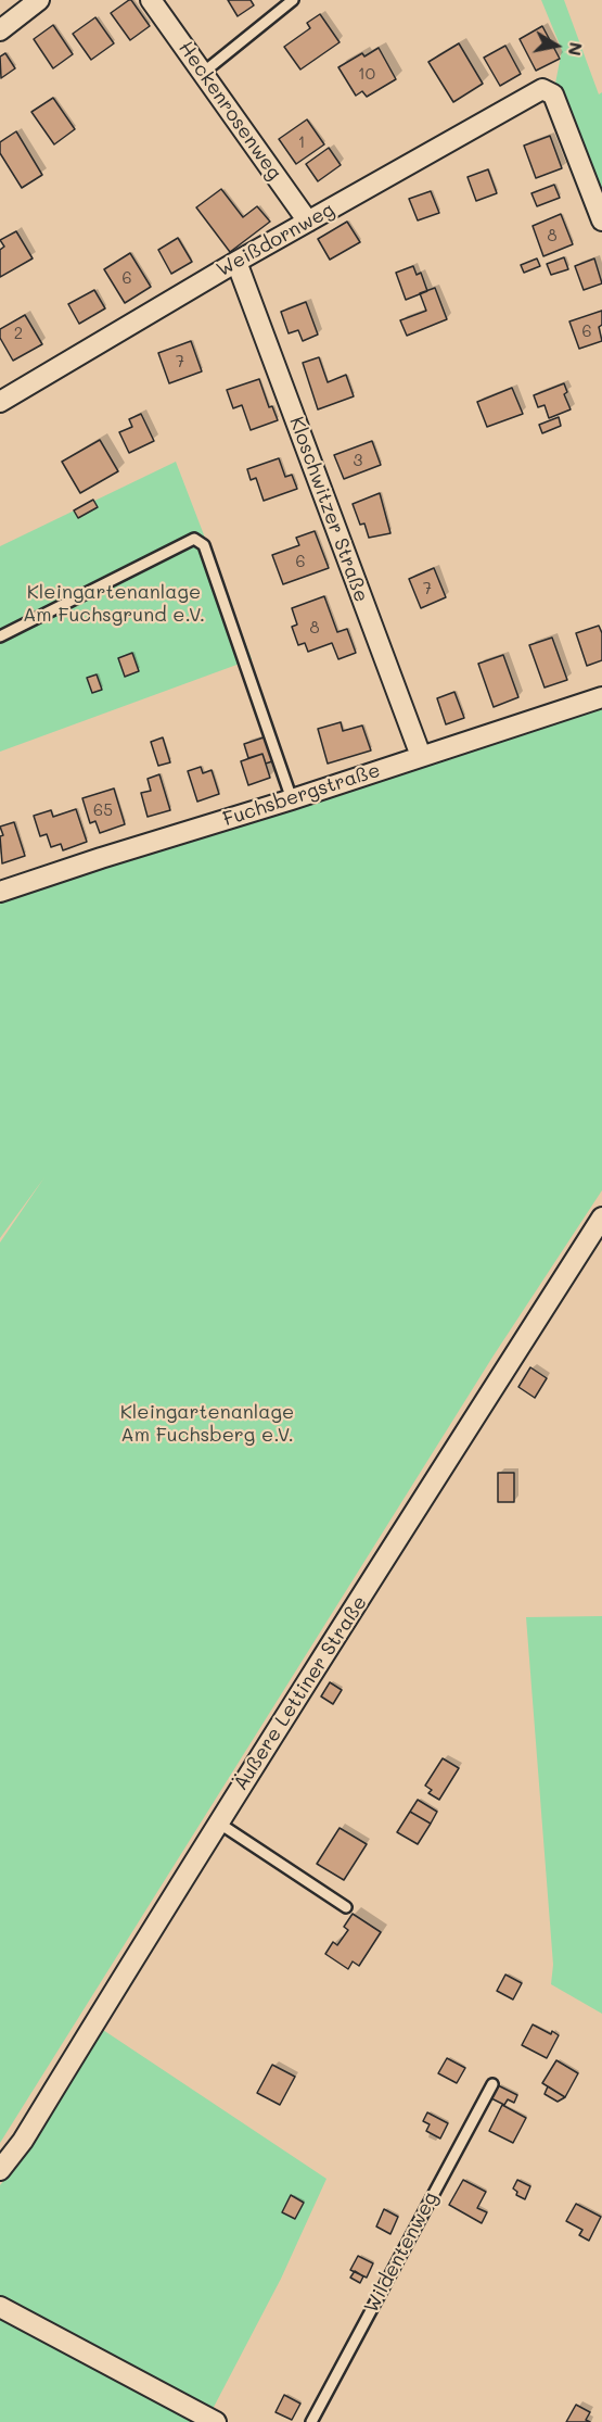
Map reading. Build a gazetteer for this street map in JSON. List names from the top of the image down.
{
  "streets": {
    "street": [
      "Heckenrosenweg",
      "Weißdornweg",
      "Kloschwitzer Straße",
      "Fuchsbergstraße",
      "Äußere Lettiner Straße"
    ],
    "lane": ["Wildentenweg"]
  },
  "crossings": [
    ["Heckenrosenweg", "Weißdornweg"],
    ["Weißdornweg", "Kloschwitzer Straße"],
    ["Kloschwitzer Straße", "Fuchsbergstraße"]
  ],
  "parks": ["Kleingartenanlage Am Fuchsgrund e.V.", "Kleingartenanlage Am Fuchsberg e.V."],
  "house_numbers": [
    "10",
    "1",
    "8",
    "6",
    "6",
    "2",
    "7",
    "3",
    "6",
    "7",
    "8",
    "65"
  ],
  "north": "right"
}
